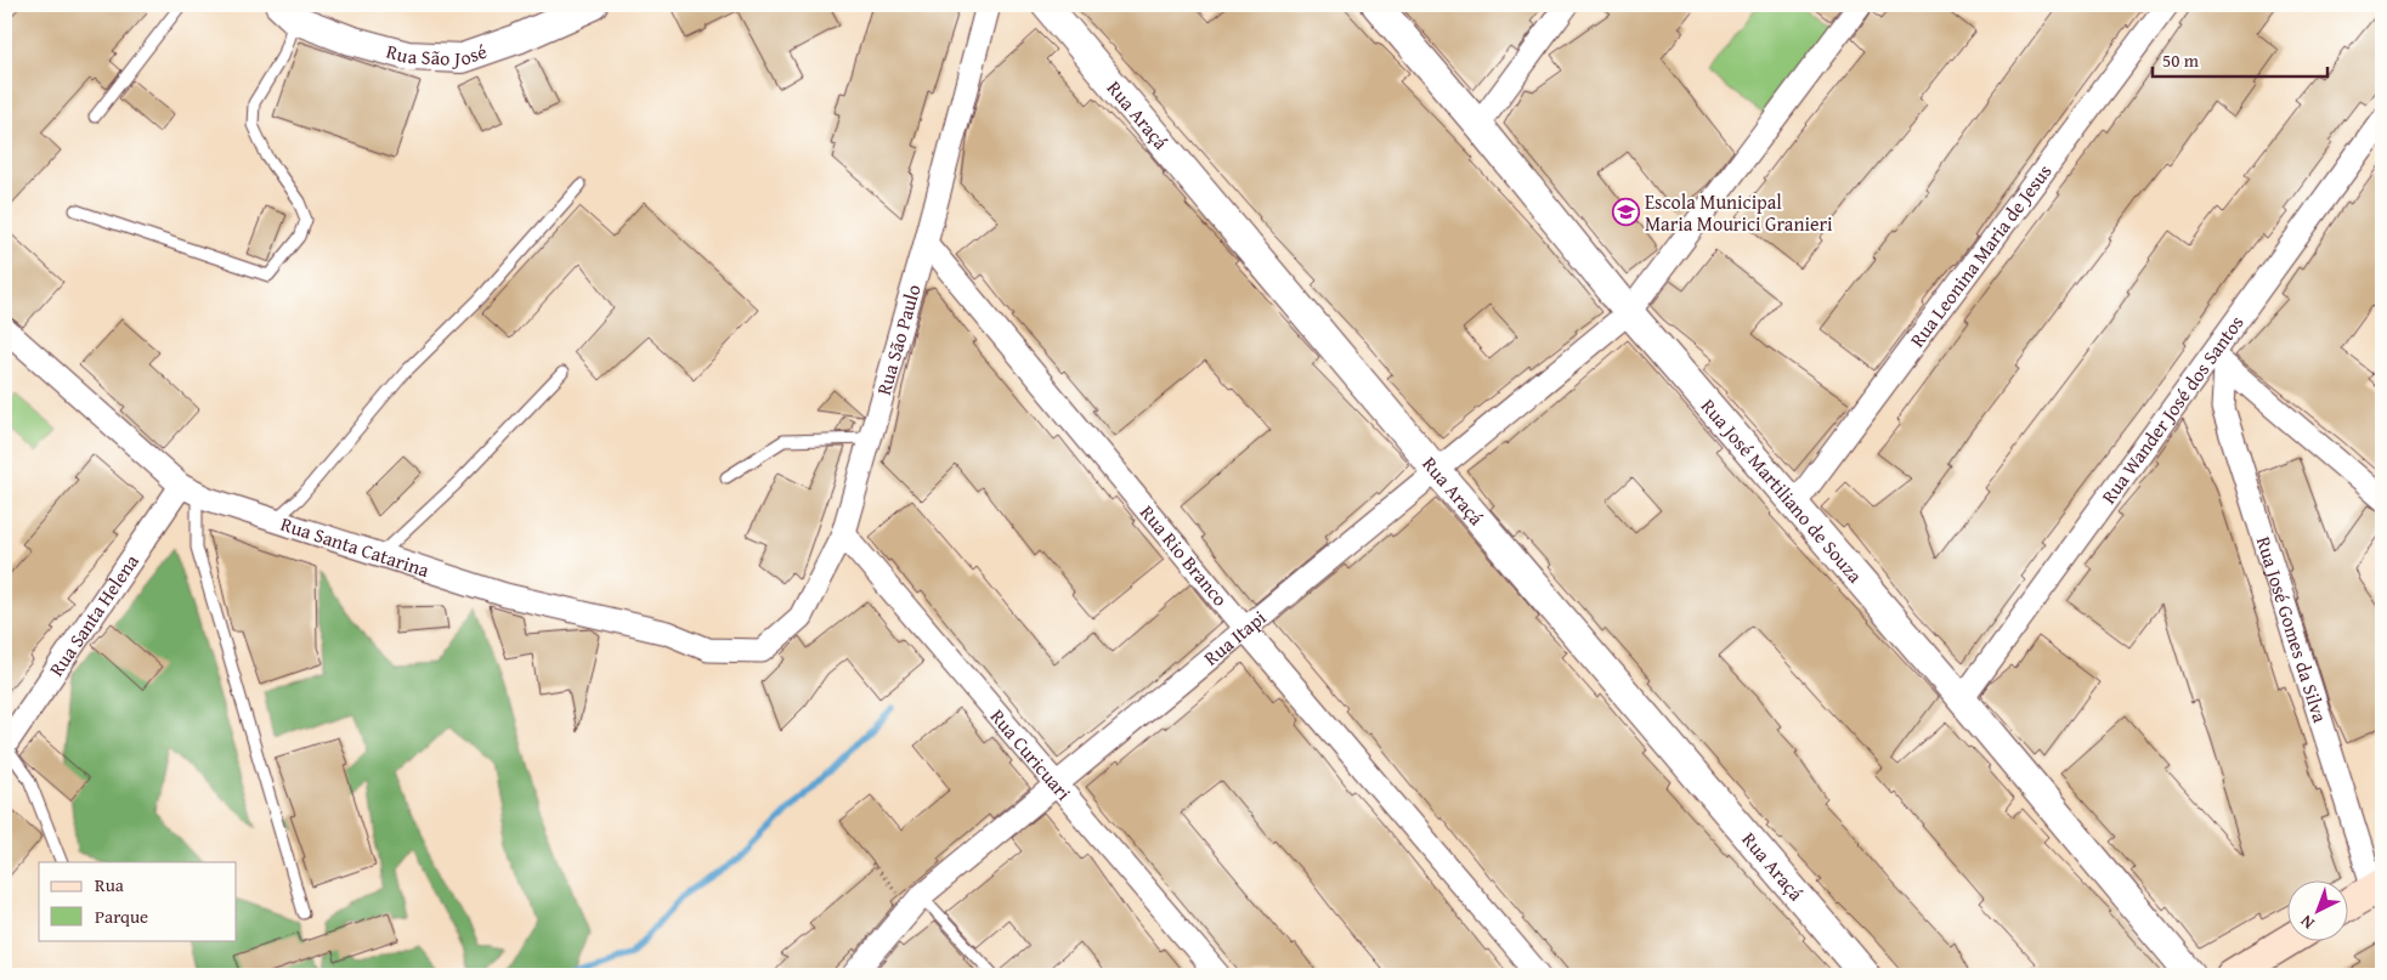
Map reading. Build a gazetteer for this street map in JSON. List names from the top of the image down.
{
  "streets": {
    "street": [
      "Rua São José",
      "Rua Araçá",
      "Rua Leonina Maria de Jesus",
      "Rua São Paulo",
      "Rua Wander José dos Santos",
      "Rua José Martiliano de Souza",
      "Rua Santa Catarina",
      "Rua Rio Branco",
      "Rua Santa Helena",
      "Rua José Gomes da Silva",
      "Rua Itapi",
      "Rua Curicuari"
    ]
  },
  "crossings": [
    ["Rua Araçá", "Rua Itapi"],
    ["Rua Leonina Maria de Jesus", "Rua José Martiliano de Souza"],
    ["Rua São Paulo", "Rua Santa Catarina"],
    ["Rua São Paulo", "Rua Rio Branco"],
    ["Rua São Paulo", "Rua Curicuari"],
    ["Rua Wander José dos Santos", "Rua José Martiliano de Souza"],
    ["Rua Wander José dos Santos", "Rua José Gomes da Silva"],
    ["Rua José Martiliano de Souza", "Rua Itapi"],
    ["Rua Santa Catarina", "Rua Santa Helena"],
    ["Rua Rio Branco", "Rua Itapi"],
    ["Rua Itapi", "Rua Curicuari"]
  ],
  "places": {
    "school or university": ["Escola Municipal Maria Mourici Granieri"]
  },
  "legend": ["Rua", "Parque"],
  "scale_bar": "50 m",
  "north": "bottom left"
}
